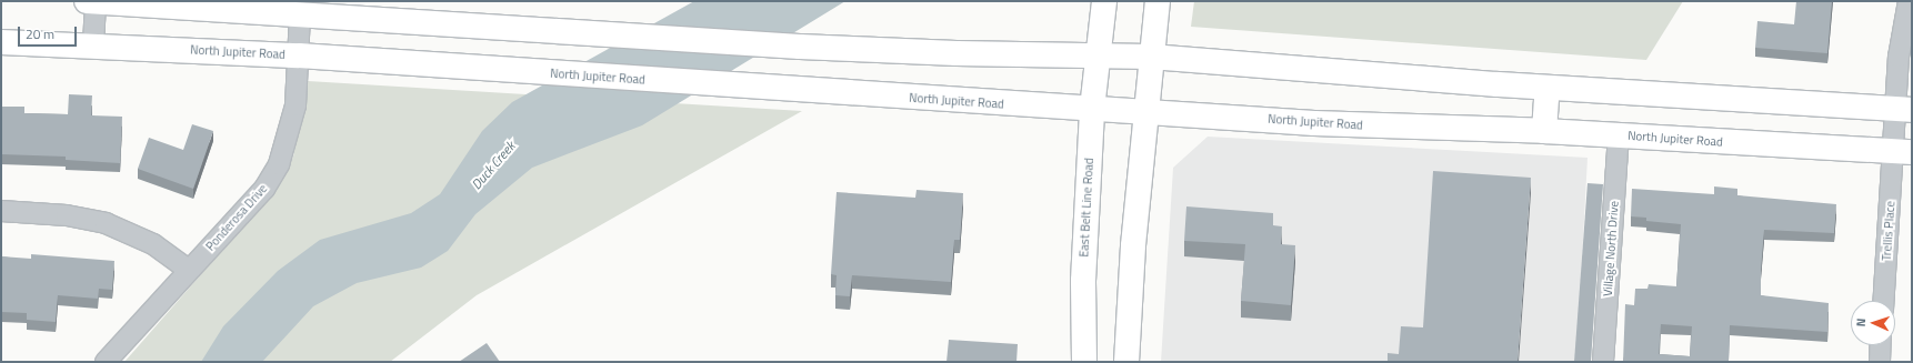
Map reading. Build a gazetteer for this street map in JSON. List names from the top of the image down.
{
  "streets": {
    "main road": ["North Jupiter Road", "East Belt Line Road"],
    "street": ["Ponderosa Drive", "Trellis Place", "Village North Drive"]
  },
  "crossings": [
    ["North Jupiter Road", "East Belt Line Road"],
    ["North Jupiter Road", "Ponderosa Drive"],
    ["North Jupiter Road", "Trellis Place"],
    ["North Jupiter Road", "Village North Drive"]
  ],
  "water": ["Duck Creek"],
  "scale_bar": "20 m",
  "north": "left"
}
